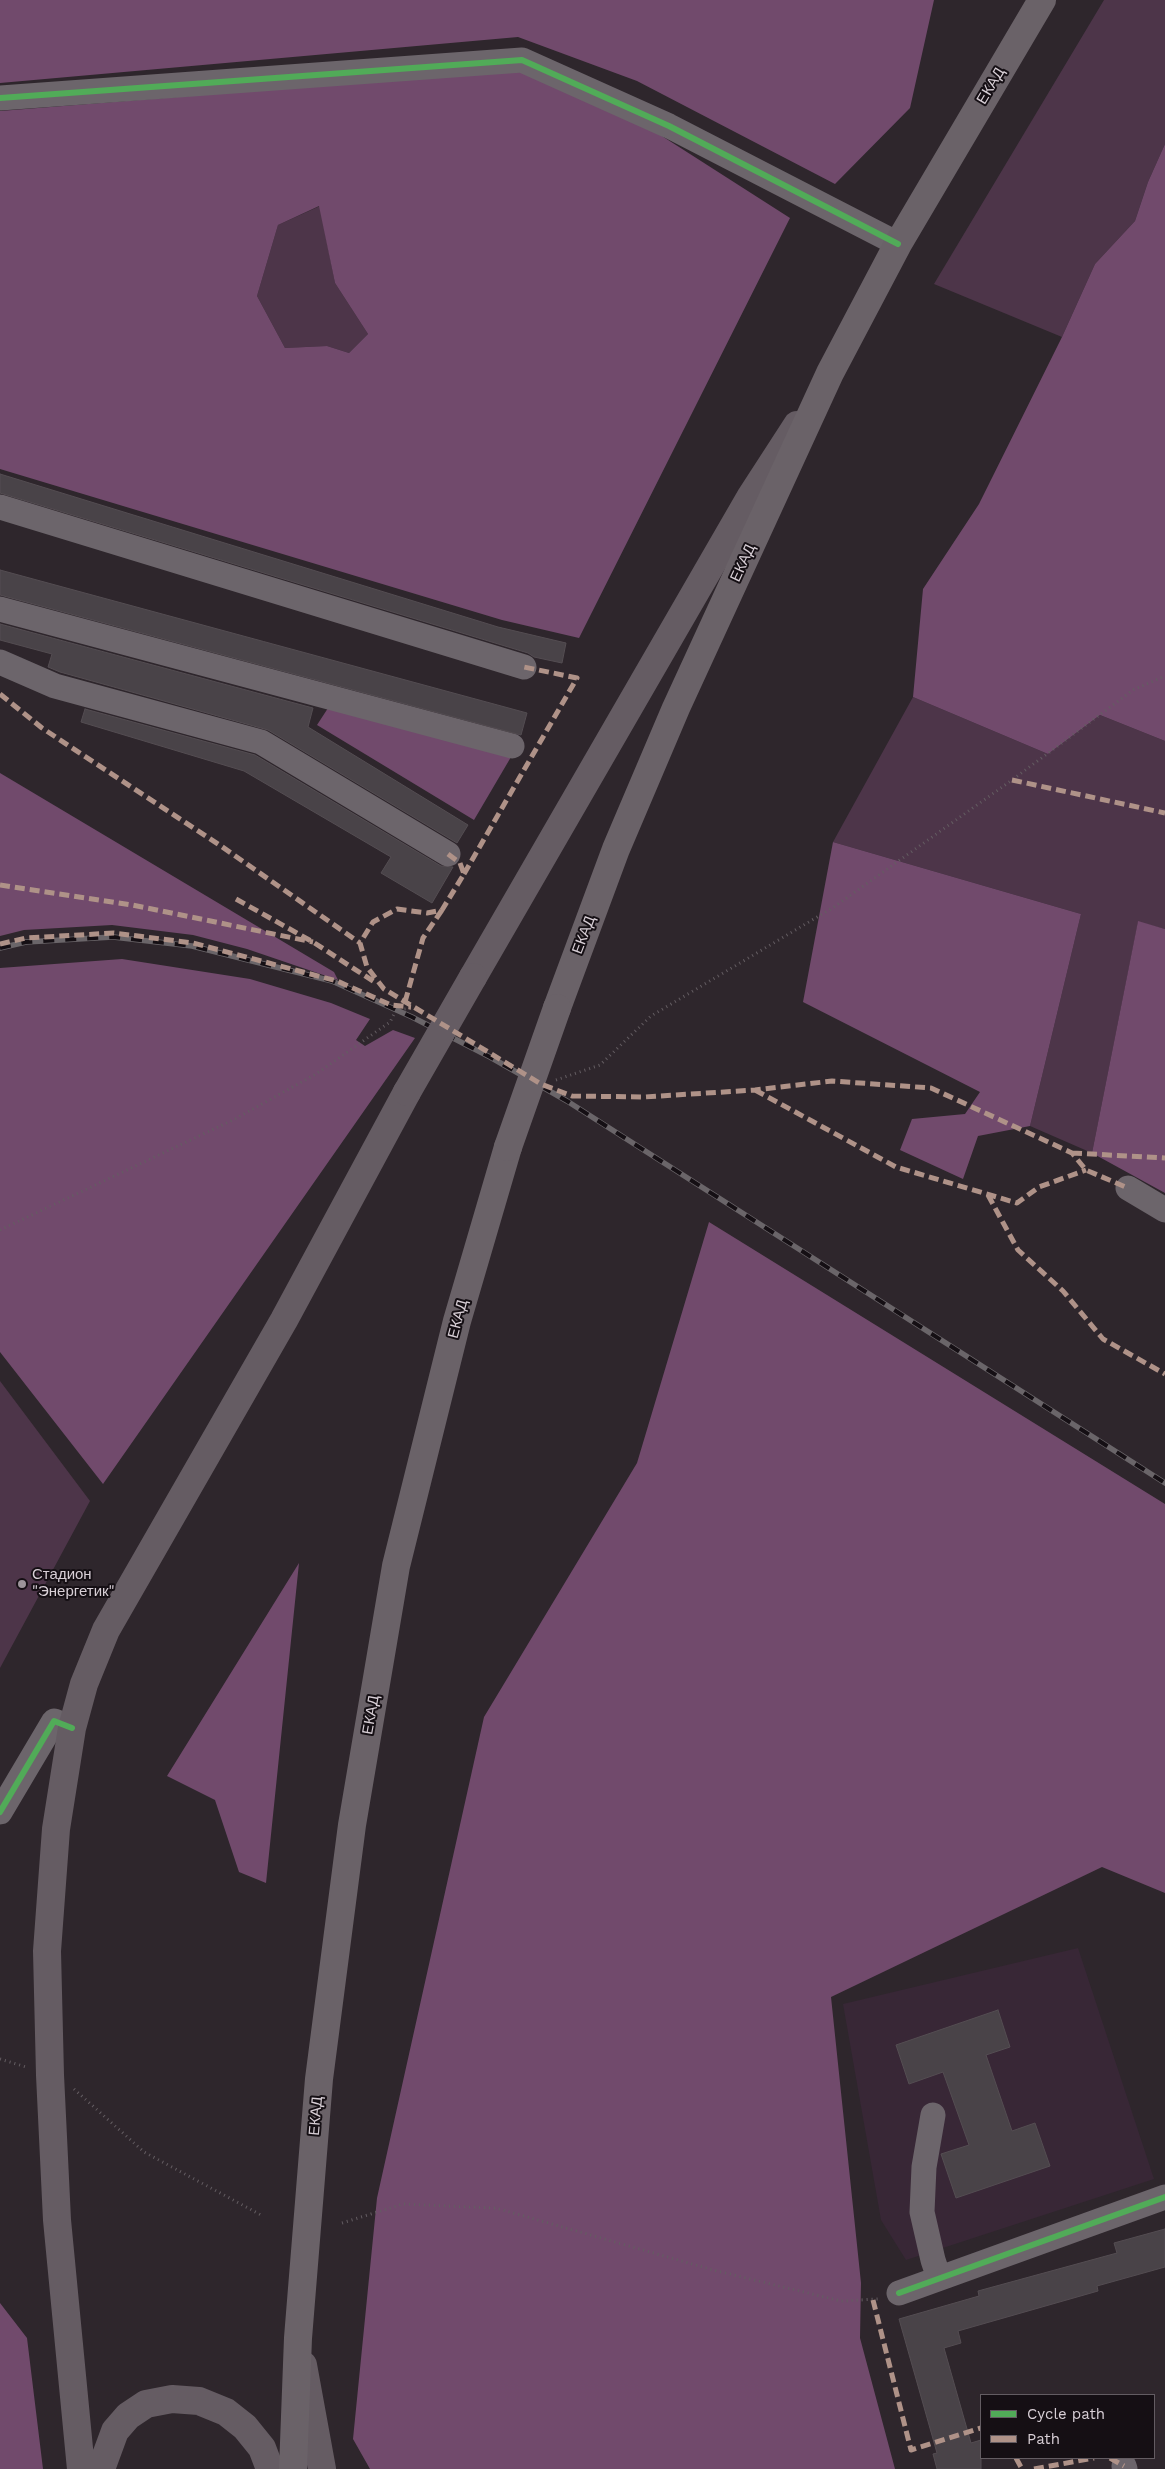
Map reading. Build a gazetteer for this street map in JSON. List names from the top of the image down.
{
  "streets": {
    "highway": ["ЕКАД"]
  },
  "places": ["Стадион \"Энергетик\""],
  "legend": ["Cycle path", "Path"]
}
